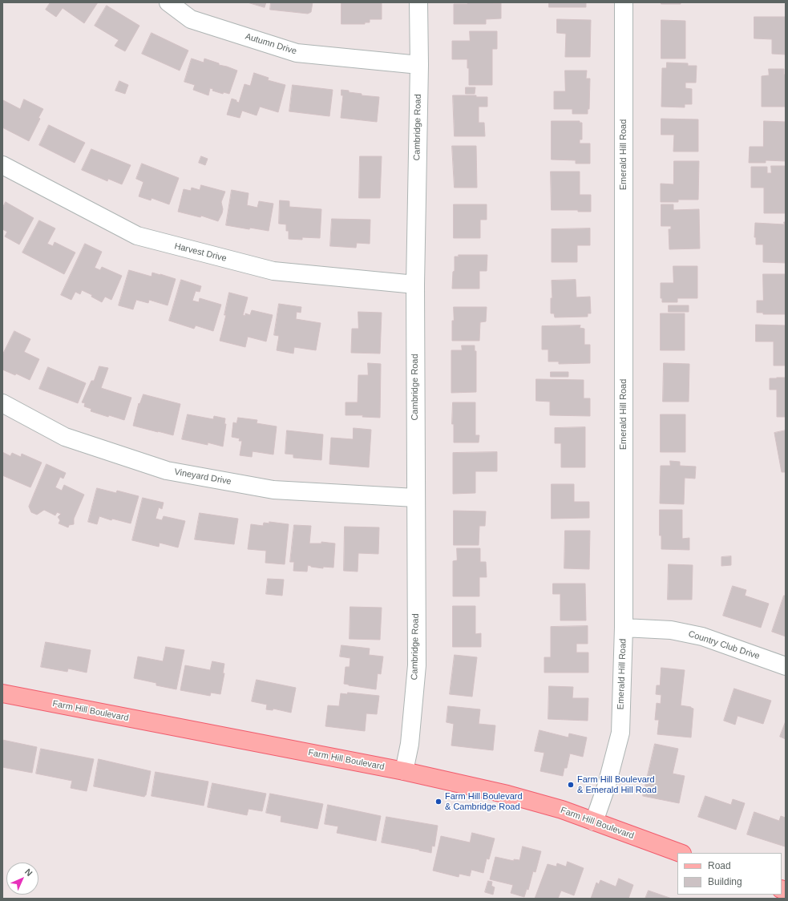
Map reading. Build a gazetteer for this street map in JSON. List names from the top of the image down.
{
  "streets": {
    "main road": ["Farm Hill Boulevard"],
    "street": [
      "Autumn Drive",
      "Cambridge Road",
      "Emerald Hill Road",
      "Harvest Drive",
      "Vineyard Drive",
      "Country Club Drive"
    ]
  },
  "crossings": [
    ["Autumn Drive", "Cambridge Road"],
    ["Cambridge Road", "Harvest Drive"],
    ["Cambridge Road", "Vineyard Drive"],
    ["Cambridge Road", "Farm Hill Boulevard"],
    ["Emerald Hill Road", "Country Club Drive"],
    ["Emerald Hill Road", "Farm Hill Boulevard"]
  ],
  "places": ["Farm Hill Boulevard & Emerald Hill Road", "Farm Hill Boulevard & Cambridge Road"],
  "legend": ["Road", "Building"],
  "north": "top right"
}
